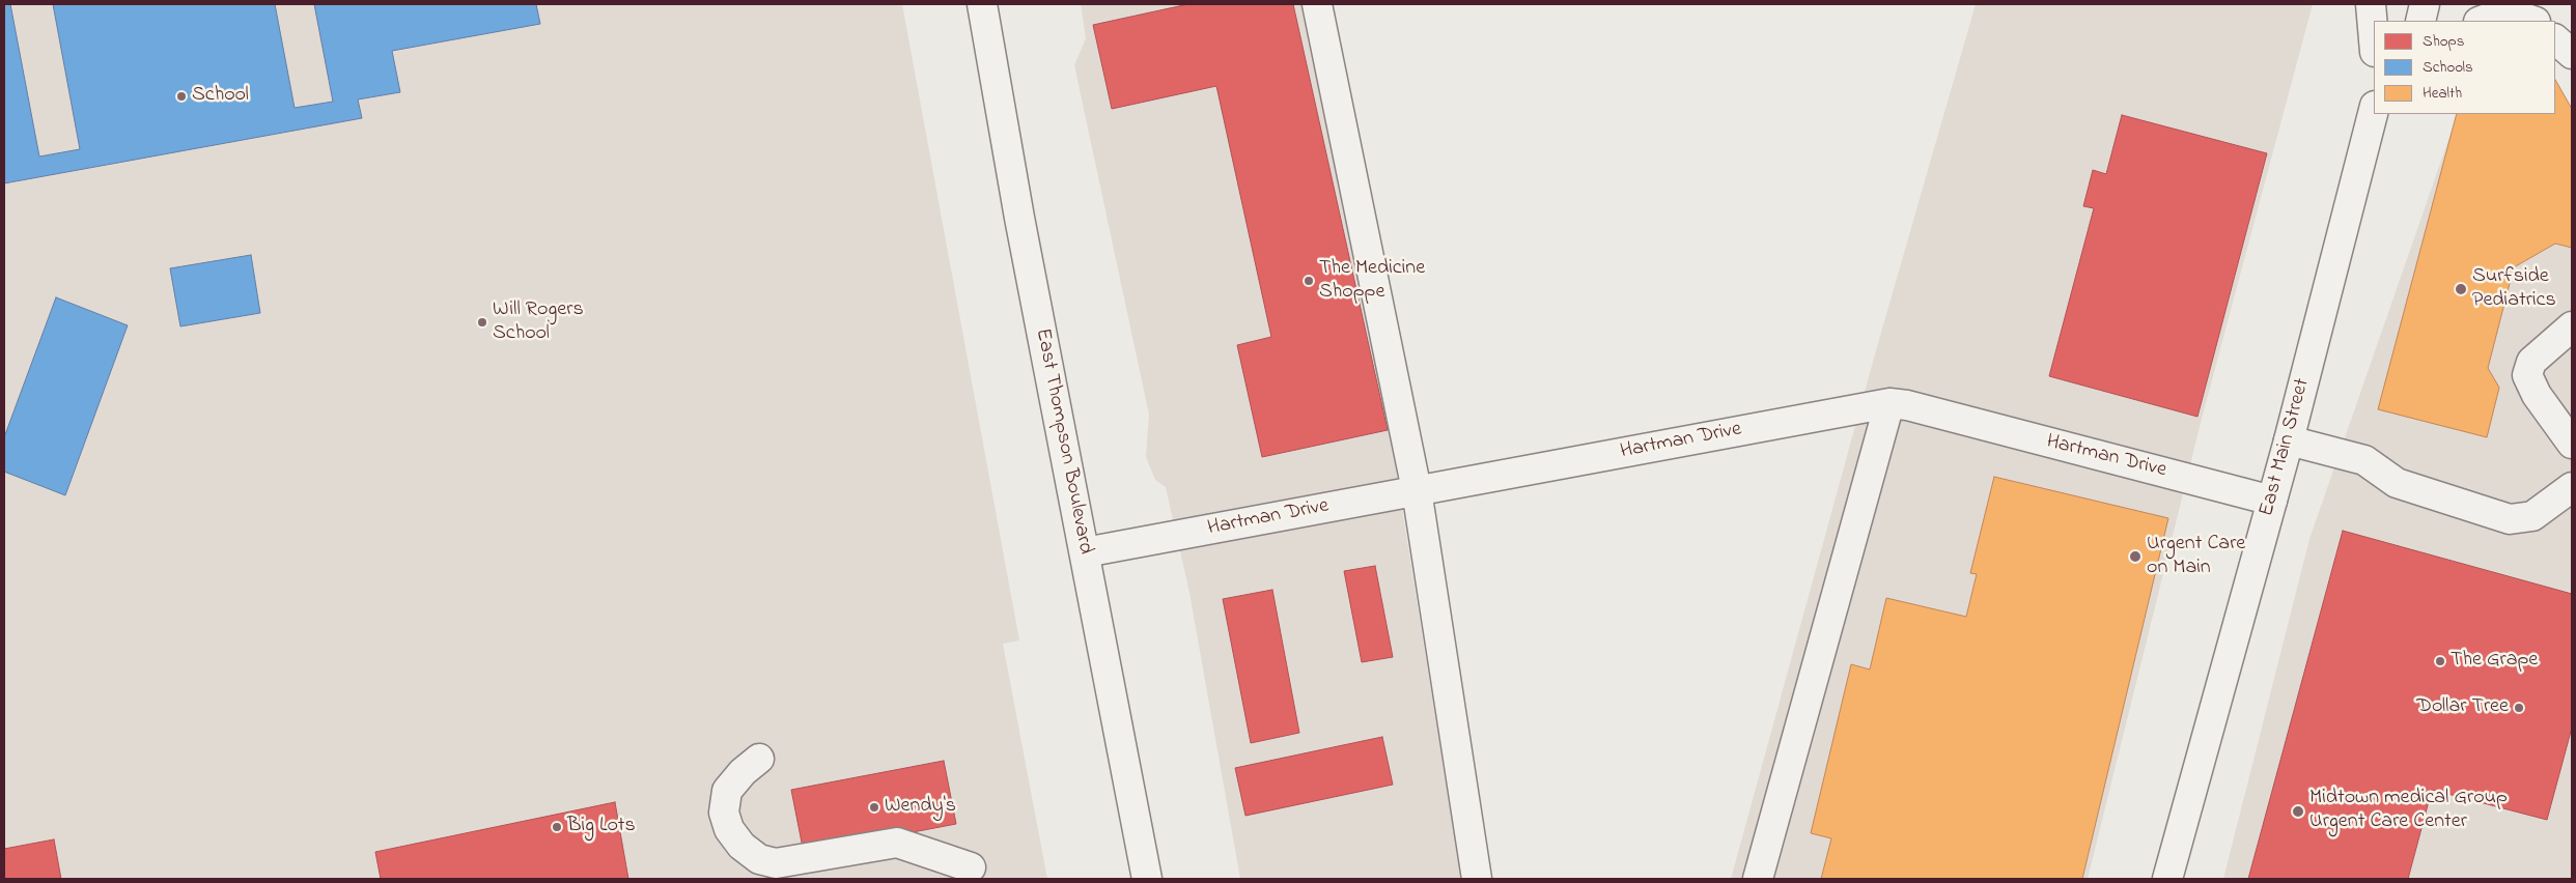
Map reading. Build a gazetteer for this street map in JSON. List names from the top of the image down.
{
  "streets": {
    "main road": ["East Thompson Boulevard", "Hartman Drive", "East Main Street"]
  },
  "crossings": [
    ["East Thompson Boulevard", "Hartman Drive"],
    ["Hartman Drive", "East Main Street"]
  ],
  "places": [
    "School",
    "The Medicine Shoppe",
    "Surfside Pediatrics",
    "Will Rogers School",
    "Urgent Care on Main",
    "The Grape",
    "Dollar Tree",
    "Wendy's",
    "Midtown medical Group Urgent Care Center",
    "Big Lots"
  ],
  "legend": ["Shops", "Schools", "Health"]
}
